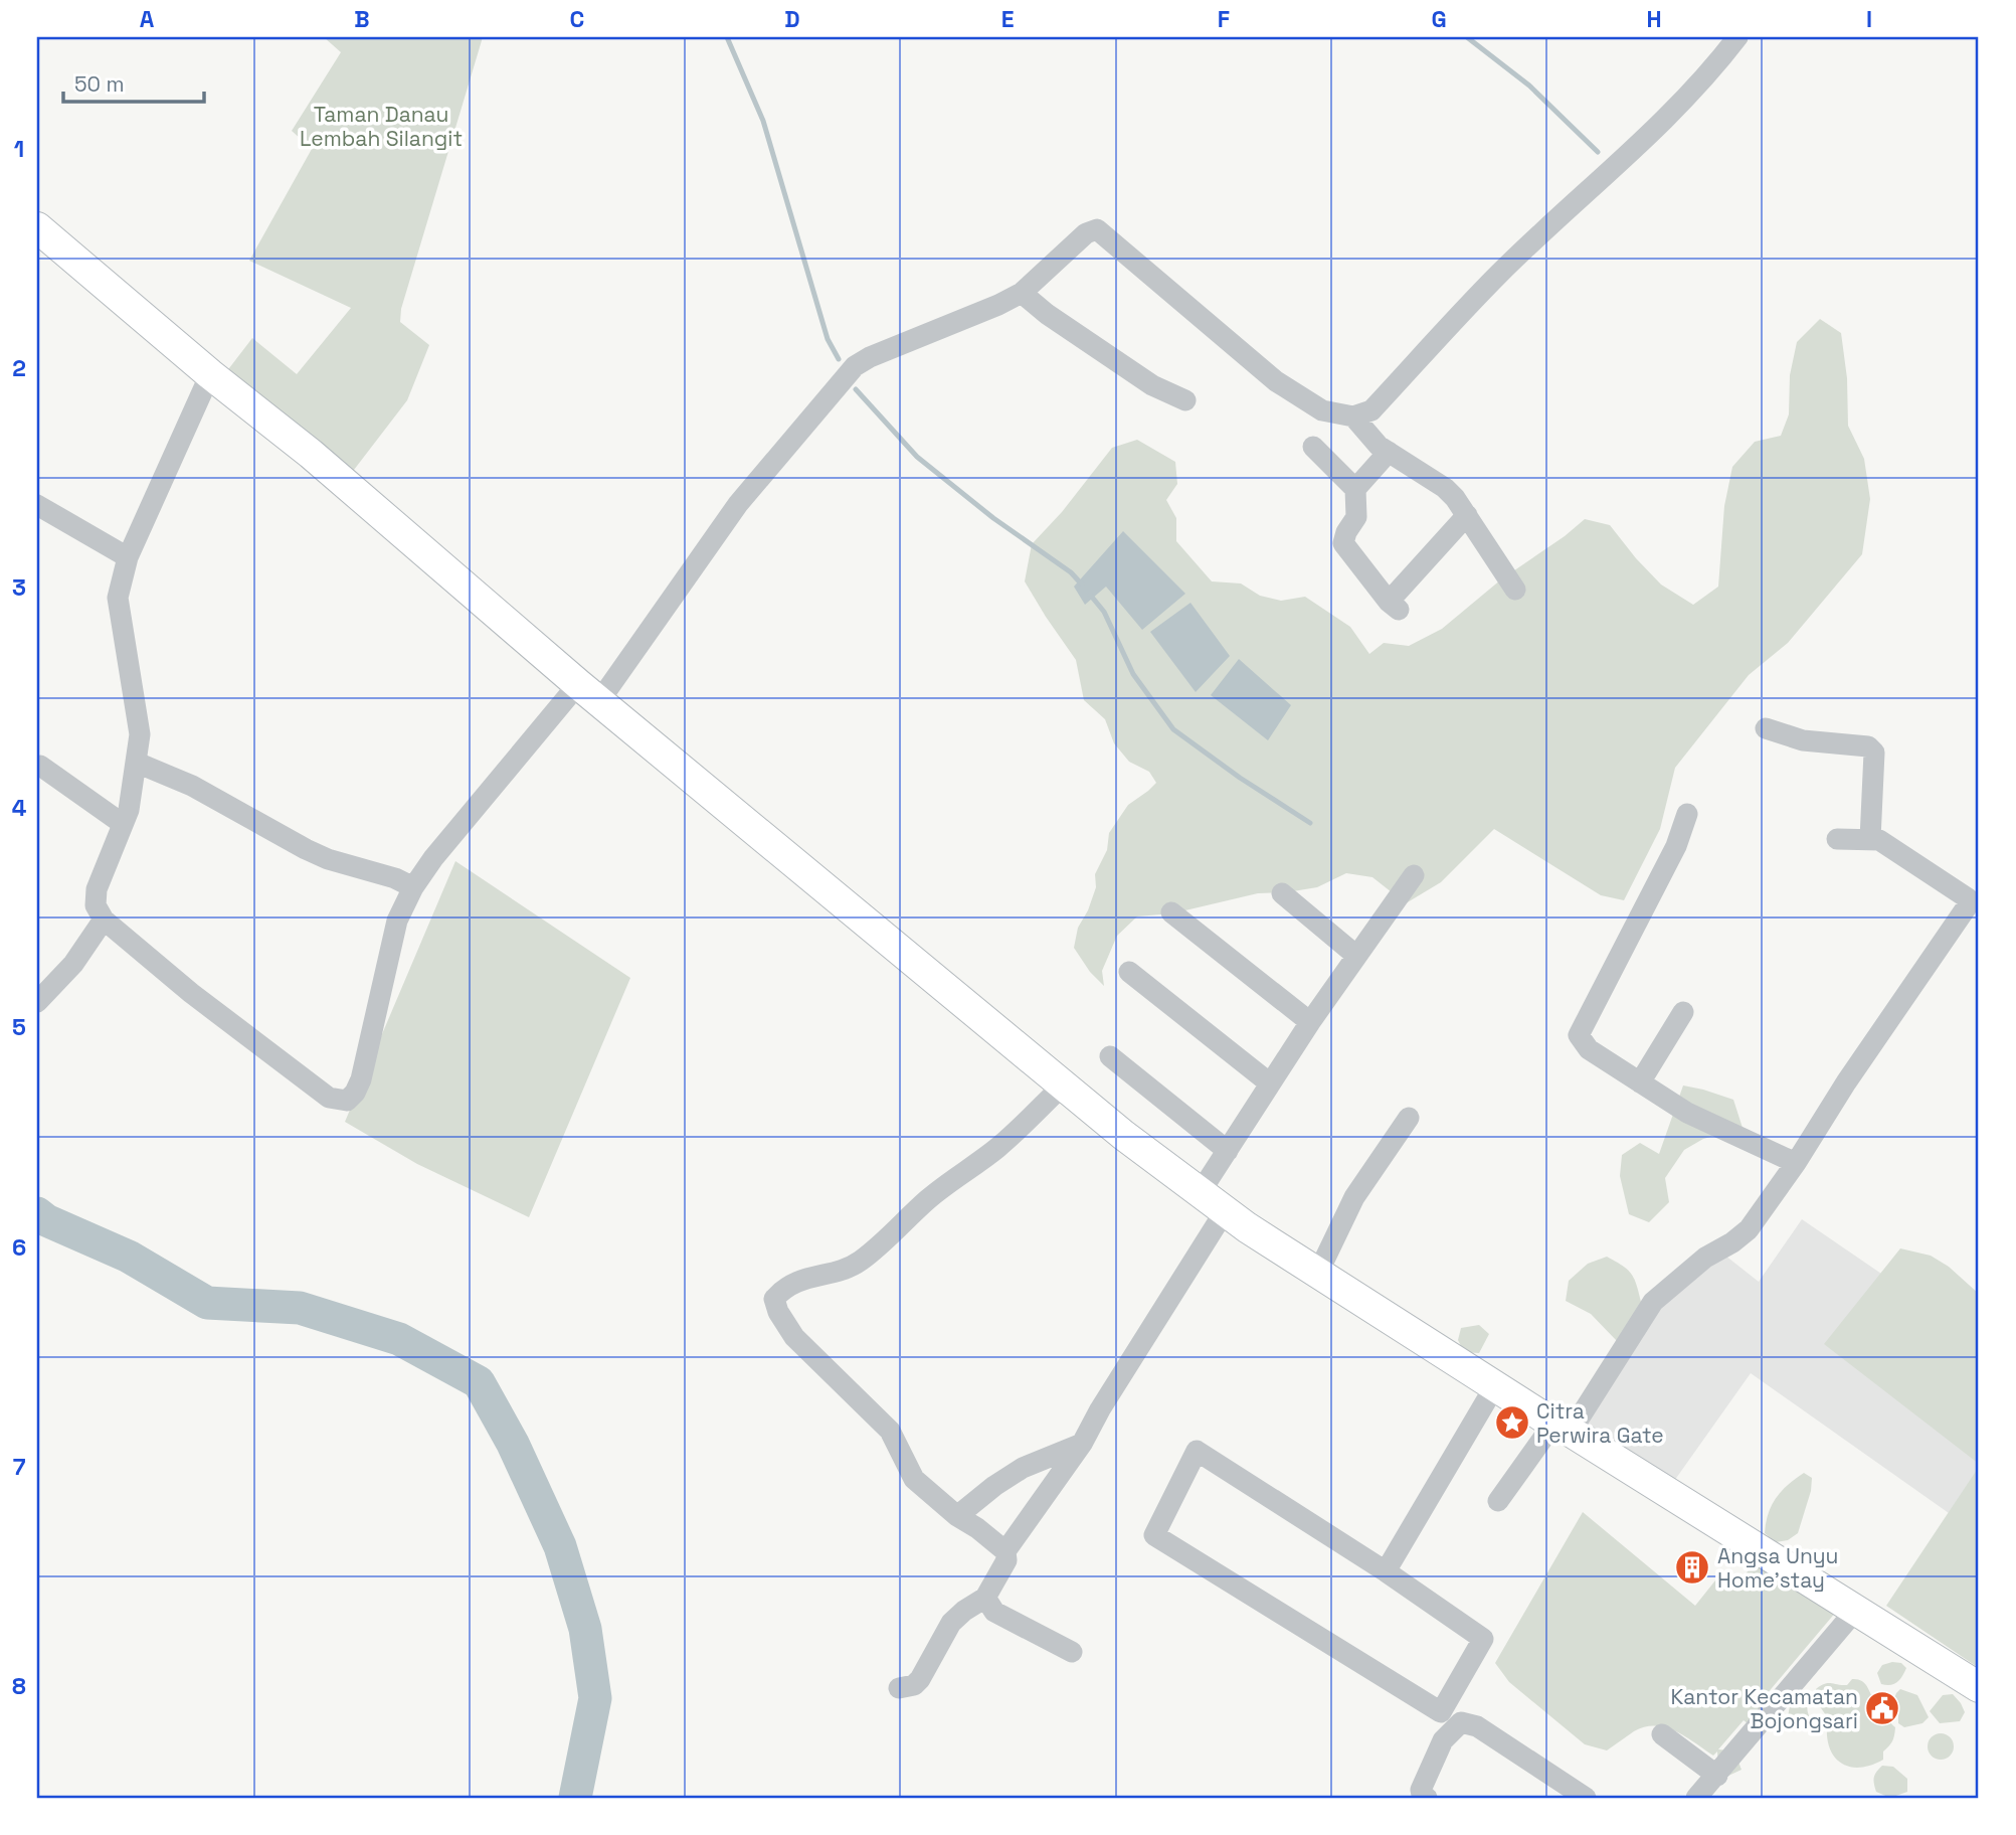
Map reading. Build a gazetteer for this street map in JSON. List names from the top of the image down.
{
  "parks": ["Taman Danau Lembah Silangit"],
  "places": {
    "place": ["Citra Perwira Gate"],
    "building": ["Angsa Unyu Home'stay"],
    "public building": ["Kantor Kecamatan Bojongsari"]
  },
  "scale_bar": "50 m",
  "grid": {
    "columns": [
      "A",
      "B",
      "C",
      "D",
      "E",
      "F",
      "G",
      "H",
      "I"
    ],
    "rows": [
      "1",
      "2",
      "3",
      "4",
      "5",
      "6",
      "7",
      "8"
    ]
  }
}
